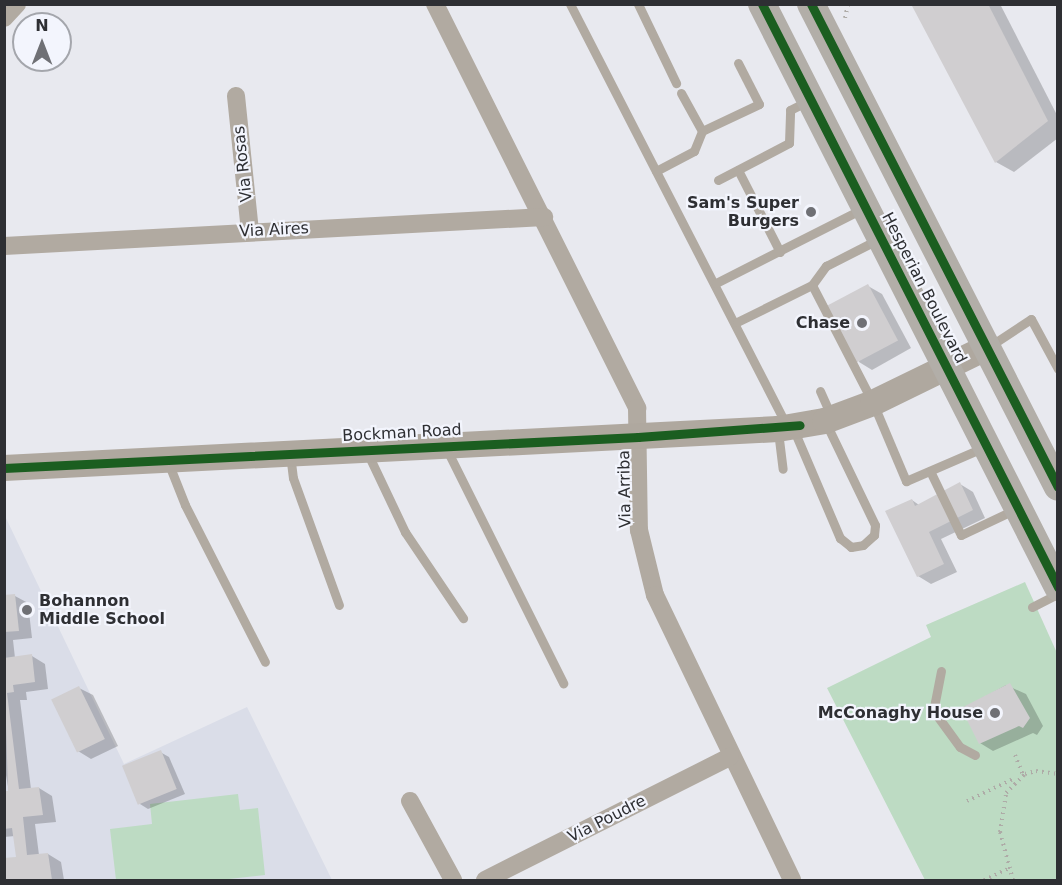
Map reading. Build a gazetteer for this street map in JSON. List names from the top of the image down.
{
  "streets": {
    "main road": ["Hesperian Boulevard"],
    "street": [
      "Via Rosas",
      "Via Aires",
      "Bockman Road",
      "Via Arriba",
      "Via Poudre"
    ]
  },
  "crossings": [
    ["Via Rosas", "Via Aires"],
    ["Via Aires", "Via Arriba"],
    ["Hesperian Boulevard", "Bockman Road"],
    ["Bockman Road", "Via Arriba"],
    ["Via Arriba", "Via Poudre"]
  ],
  "places": [
    "Sam's Super Burgers",
    "Chase",
    "Bohannon Middle School",
    "McConaghy House"
  ],
  "north": "top"
}
